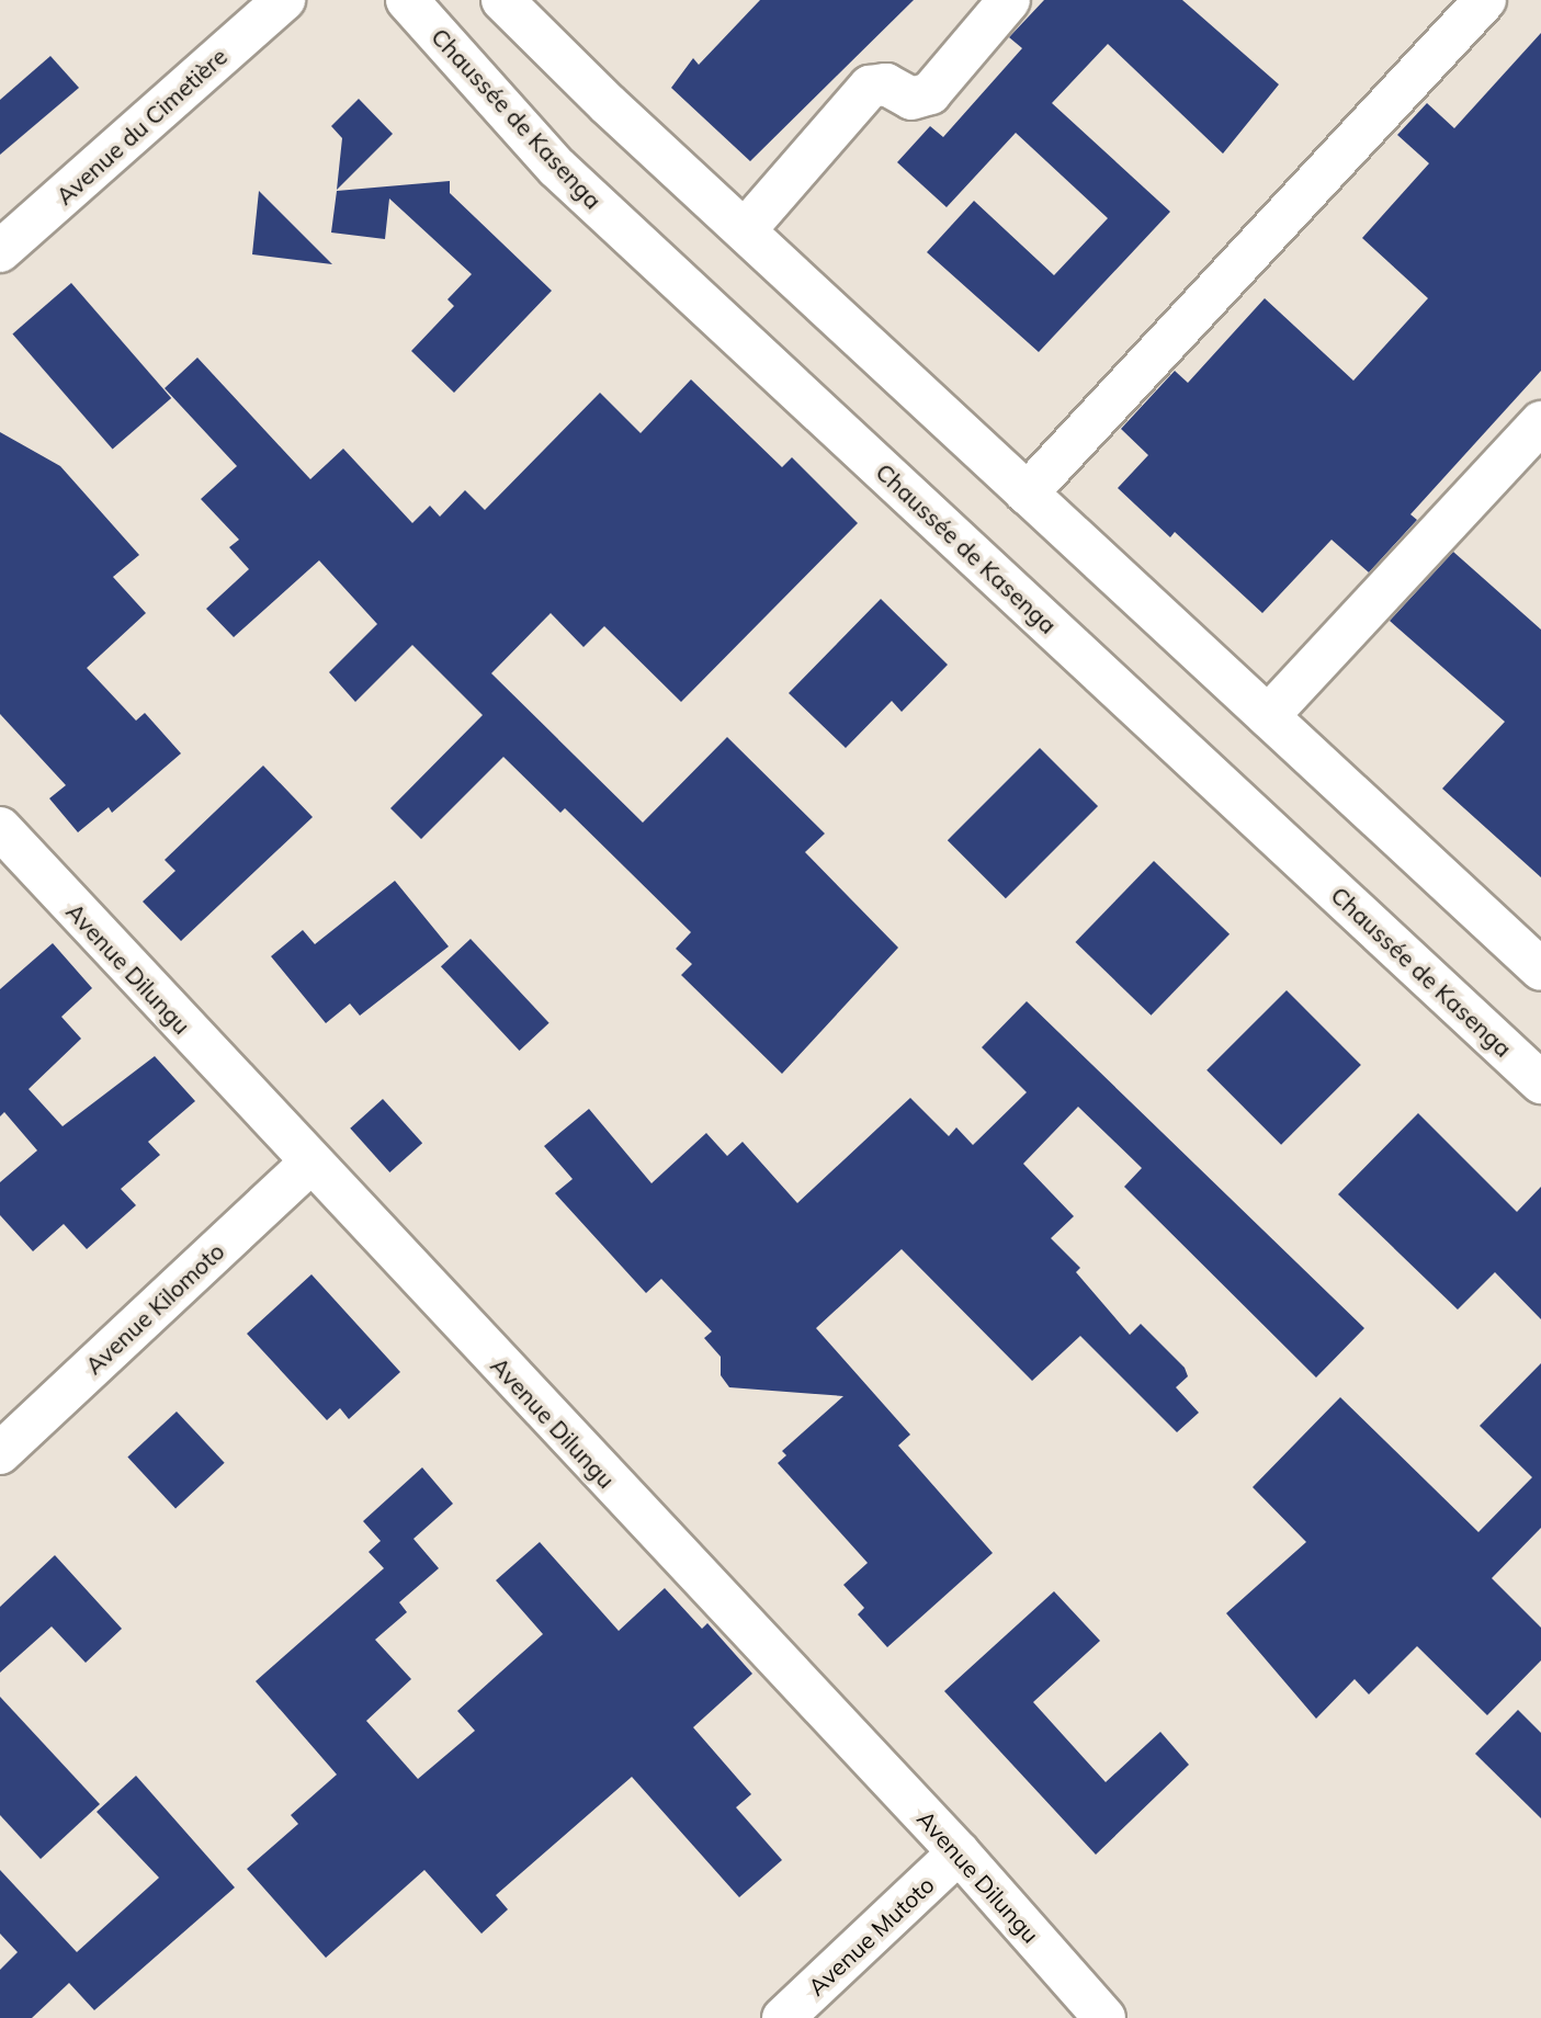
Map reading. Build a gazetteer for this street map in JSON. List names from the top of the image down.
{
  "streets": {
    "street": [
      "Chaussée de Kasenga",
      "Avenue du Cimetière",
      "Avenue Dilungu",
      "Avenue Kilomoto",
      "Avenue Mutoto"
    ]
  },
  "crossings": [
    ["Avenue Dilungu", "Avenue Kilomoto"],
    ["Avenue Dilungu", "Avenue Mutoto"]
  ]
}
